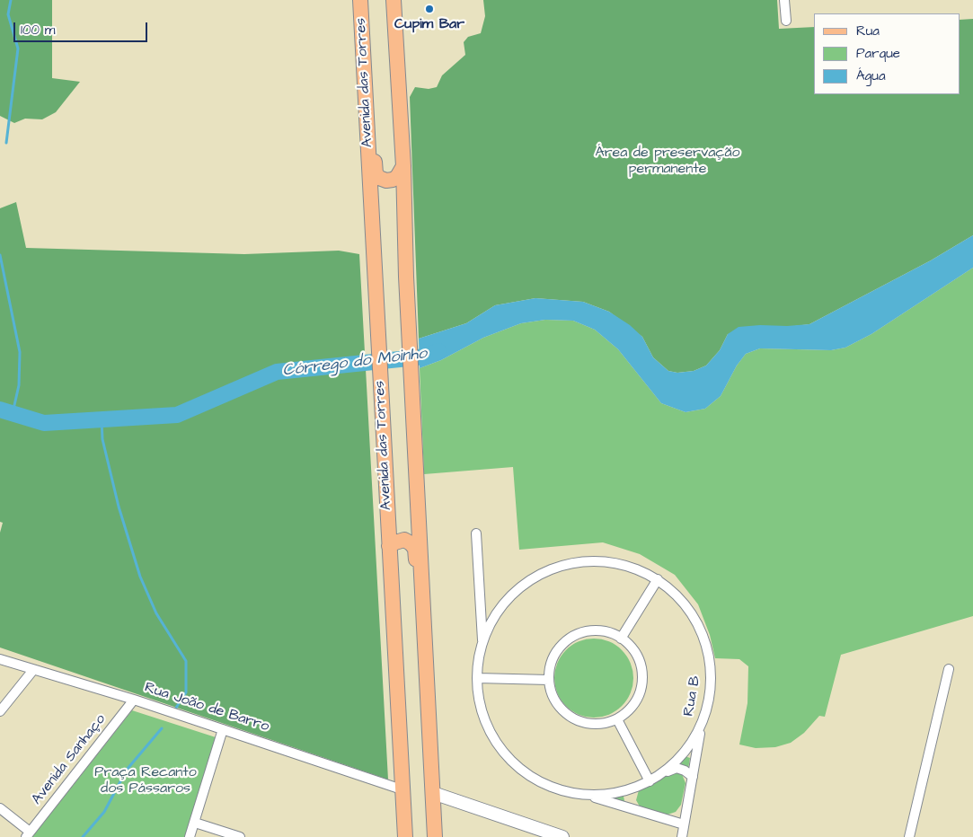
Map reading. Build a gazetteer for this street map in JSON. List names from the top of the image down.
{
  "streets": {
    "main road": ["Avenida das Torres"],
    "street": ["Rua B", "Rua João de Barro", "Avenida Sanhaço"]
  },
  "crossings": [
    ["Avenida das Torres", "Rua João de Barro"],
    ["Rua João de Barro", "Avenida Sanhaço"]
  ],
  "water": ["Córrego do Moinho"],
  "parks": ["Área de preservação permanente", "Praça Recanto dos Pássaros"],
  "places": ["Cupim Bar"],
  "legend": ["Rua", "Parque", "Água"],
  "scale_bar": "100 m"
}
